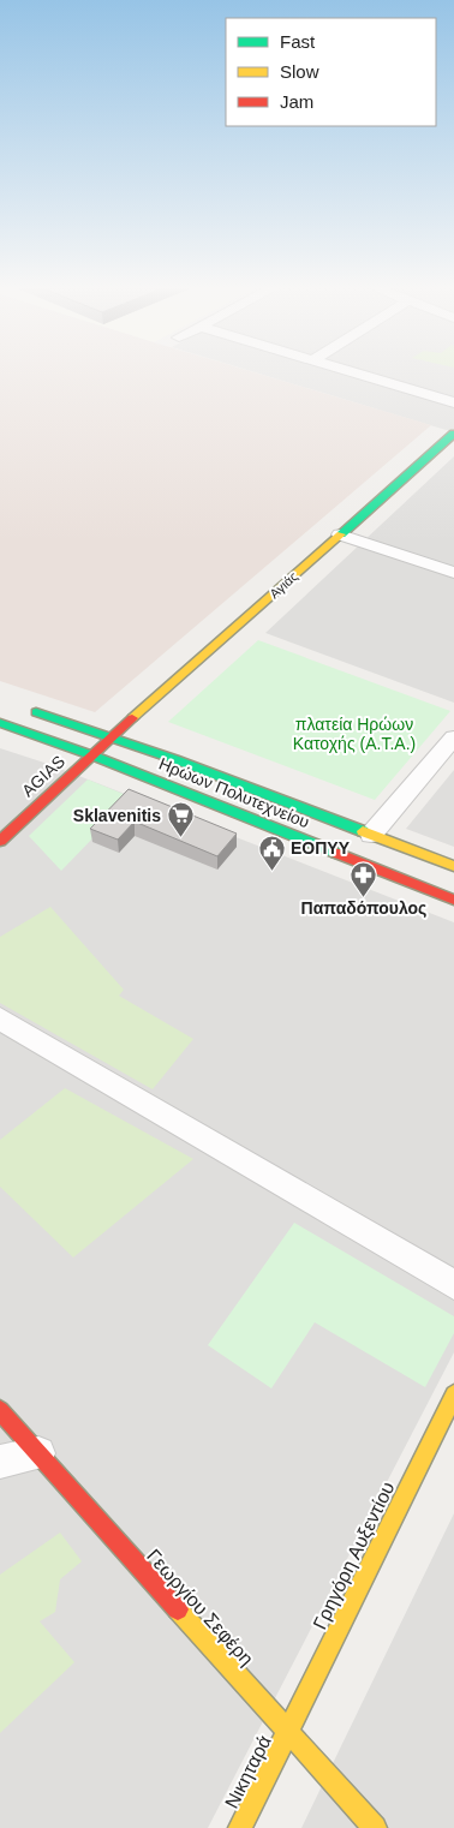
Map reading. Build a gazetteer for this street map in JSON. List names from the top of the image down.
{
  "streets": {
    "main road": [
      "Αγιάς",
      "AGIAS",
      "Ηρώων Πολυτεχνείου",
      "Γρηγόρη Αυξεντίου",
      "Γεωργίου Σεφέρη",
      "Νικηταρά"
    ]
  },
  "crossings": [
    ["Αγιάς", "AGIAS"],
    ["Αγιάς", "Ηρώων Πολυτεχνείου"],
    ["AGIAS", "Ηρώων Πολυτεχνείου"],
    ["Γρηγόρη Αυξεντίου", "Γεωργίου Σεφέρη"],
    ["Γρηγόρη Αυξεντίου", "Νικηταρά"],
    ["Γεωργίου Σεφέρη", "Νικηταρά"]
  ],
  "parks": ["πλατεία Ηρώων Κατοχής (Α.Τ.Α.)"],
  "places": {
    "supermarket": ["Sklavenitis"],
    "public building": ["ΕΟΠΥΥ"],
    "pharmacy": ["Παπαδόπουλος"]
  },
  "legend": ["Fast", "Slow", "Jam"]
}
